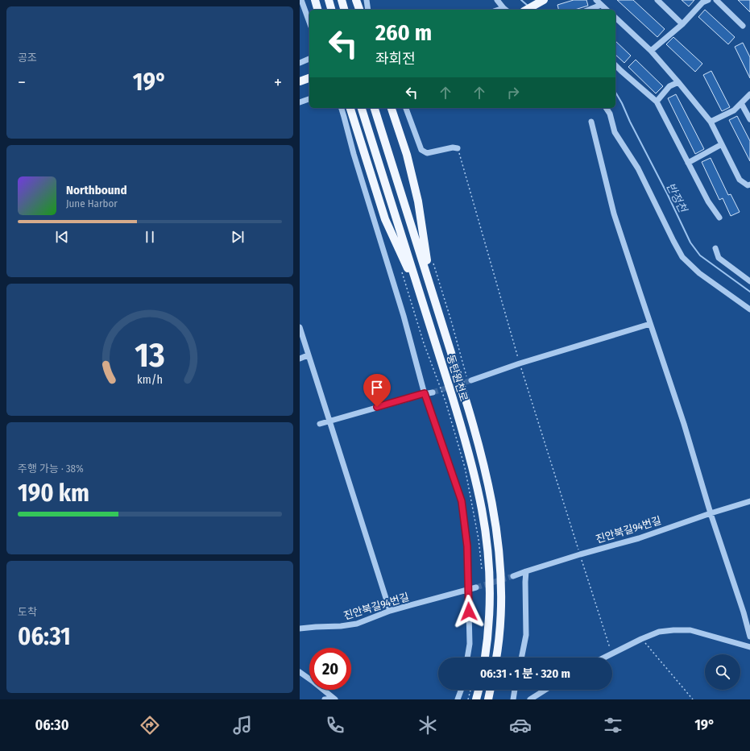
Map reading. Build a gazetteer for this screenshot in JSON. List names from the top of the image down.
{
  "streets": {
    "main road": ["동탄원천로"],
    "street": ["진안북길94번길"]
  },
  "water": ["반정천"],
  "page": {
    "tile": [
      "공조",
      ["주행 가능 · 38%", "190 km"],
      ["도착", "06:31"]
    ],
    "turn": ["260 m", "좌회전"],
    "heat": ["−", "19°", "+"],
    "song": ["Northbound", "June Harbor"],
    "limit": "20",
    "trip": "06:31 · 1 분 · 320 m",
    "tabs": ["06:30", "19°"],
    "gauge": ["13", "km/h"]
  }
}
